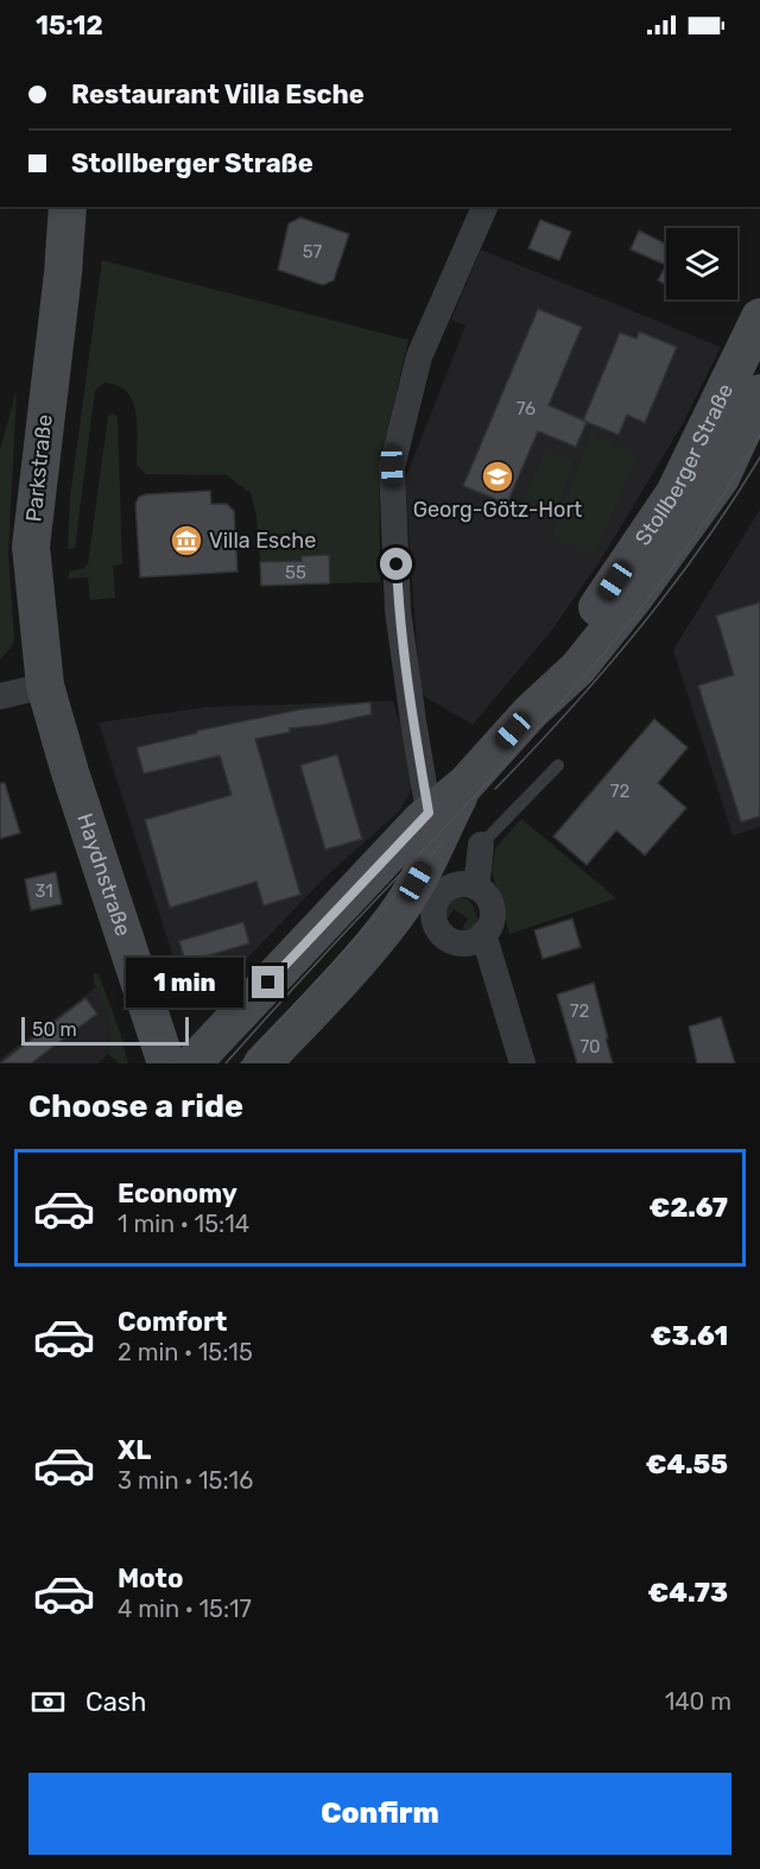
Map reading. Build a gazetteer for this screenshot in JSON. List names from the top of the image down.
{
  "streets": {
    "main road": ["Stollberger Straße", "Parkstraße", "Haydnstraße"]
  },
  "crossings": [
    ["Parkstraße", "Haydnstraße"]
  ],
  "places": {
    "school or university": ["Georg-Götz-Hort"],
    "museum": ["Villa Esche"]
  },
  "house_numbers": [
    "57",
    "76",
    "55",
    "72",
    "31",
    "72",
    "70"
  ],
  "scale_bar": "50 m",
  "page": {
    "status": "15:12",
    "banner": ["Restaurant Villa Esche", "Stollberger Straße"],
    "bubble": "1 min",
    "scale": "50 m",
    "heading": "Choose a ride",
    "list": [
      {
        "name": "Economy",
        "note": "1 min · 15:14",
        "value": "€2.67"
      },
      {
        "name": "Comfort",
        "note": "2 min · 15:15",
        "value": "€3.61"
      },
      {
        "name": "XL",
        "note": "3 min · 15:16",
        "value": "€4.55"
      },
      {
        "name": "Moto",
        "note": "4 min · 15:17",
        "value": "€4.73"
      }
    ],
    "pay": ["Cash", "140 m"],
    "buttons": "Confirm"
  }
}
